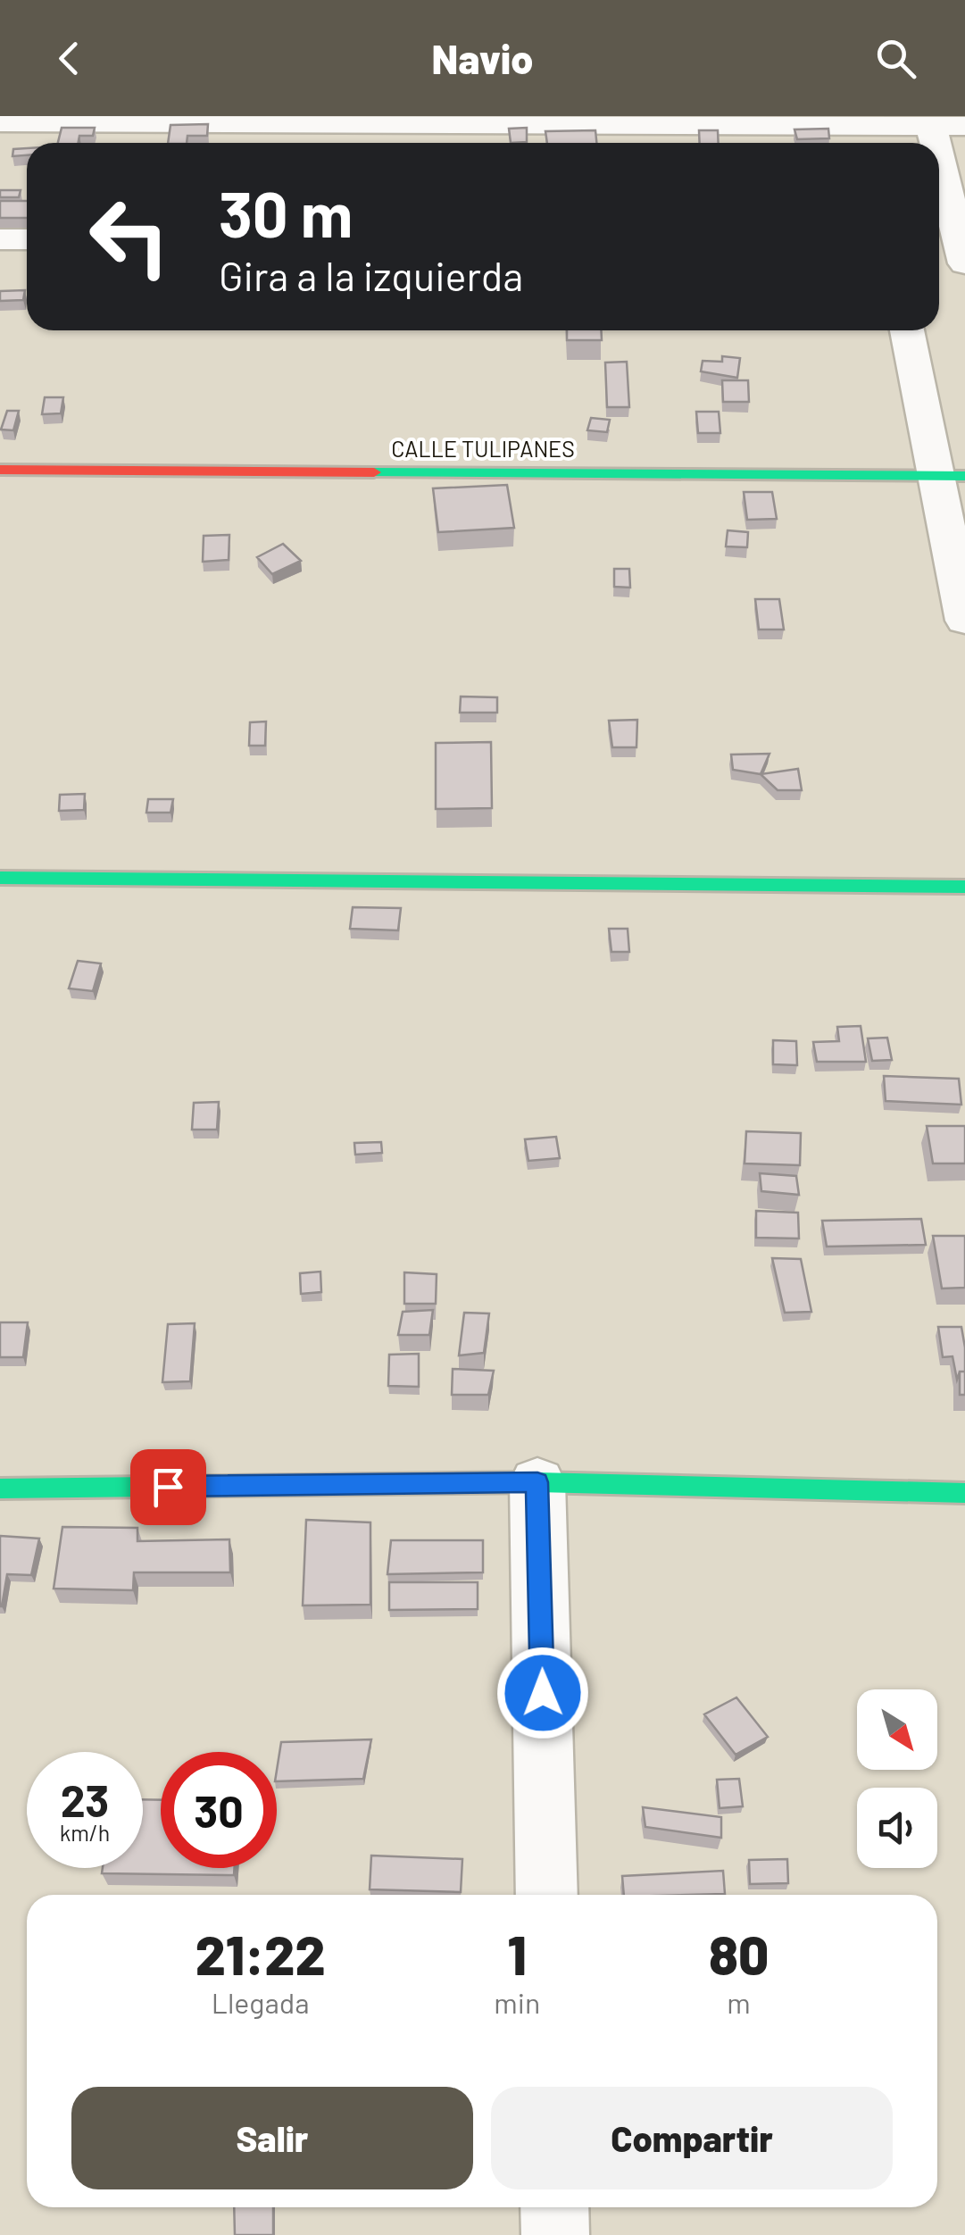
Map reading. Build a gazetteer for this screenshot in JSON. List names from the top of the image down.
{
  "streets": {
    "street": ["CALLE TULIPANES"]
  },
  "north": "bottom right",
  "page": {
    "header": "Navio",
    "turn": ["30 m", "Gira a la izquierda"],
    "speed": "23 km/h",
    "limit": "30",
    "eta": [
      "21:22",
      "Llegada",
      "1",
      "min",
      "80",
      "m"
    ],
    "buttons": ["Salir", "Compartir"]
  }
}
